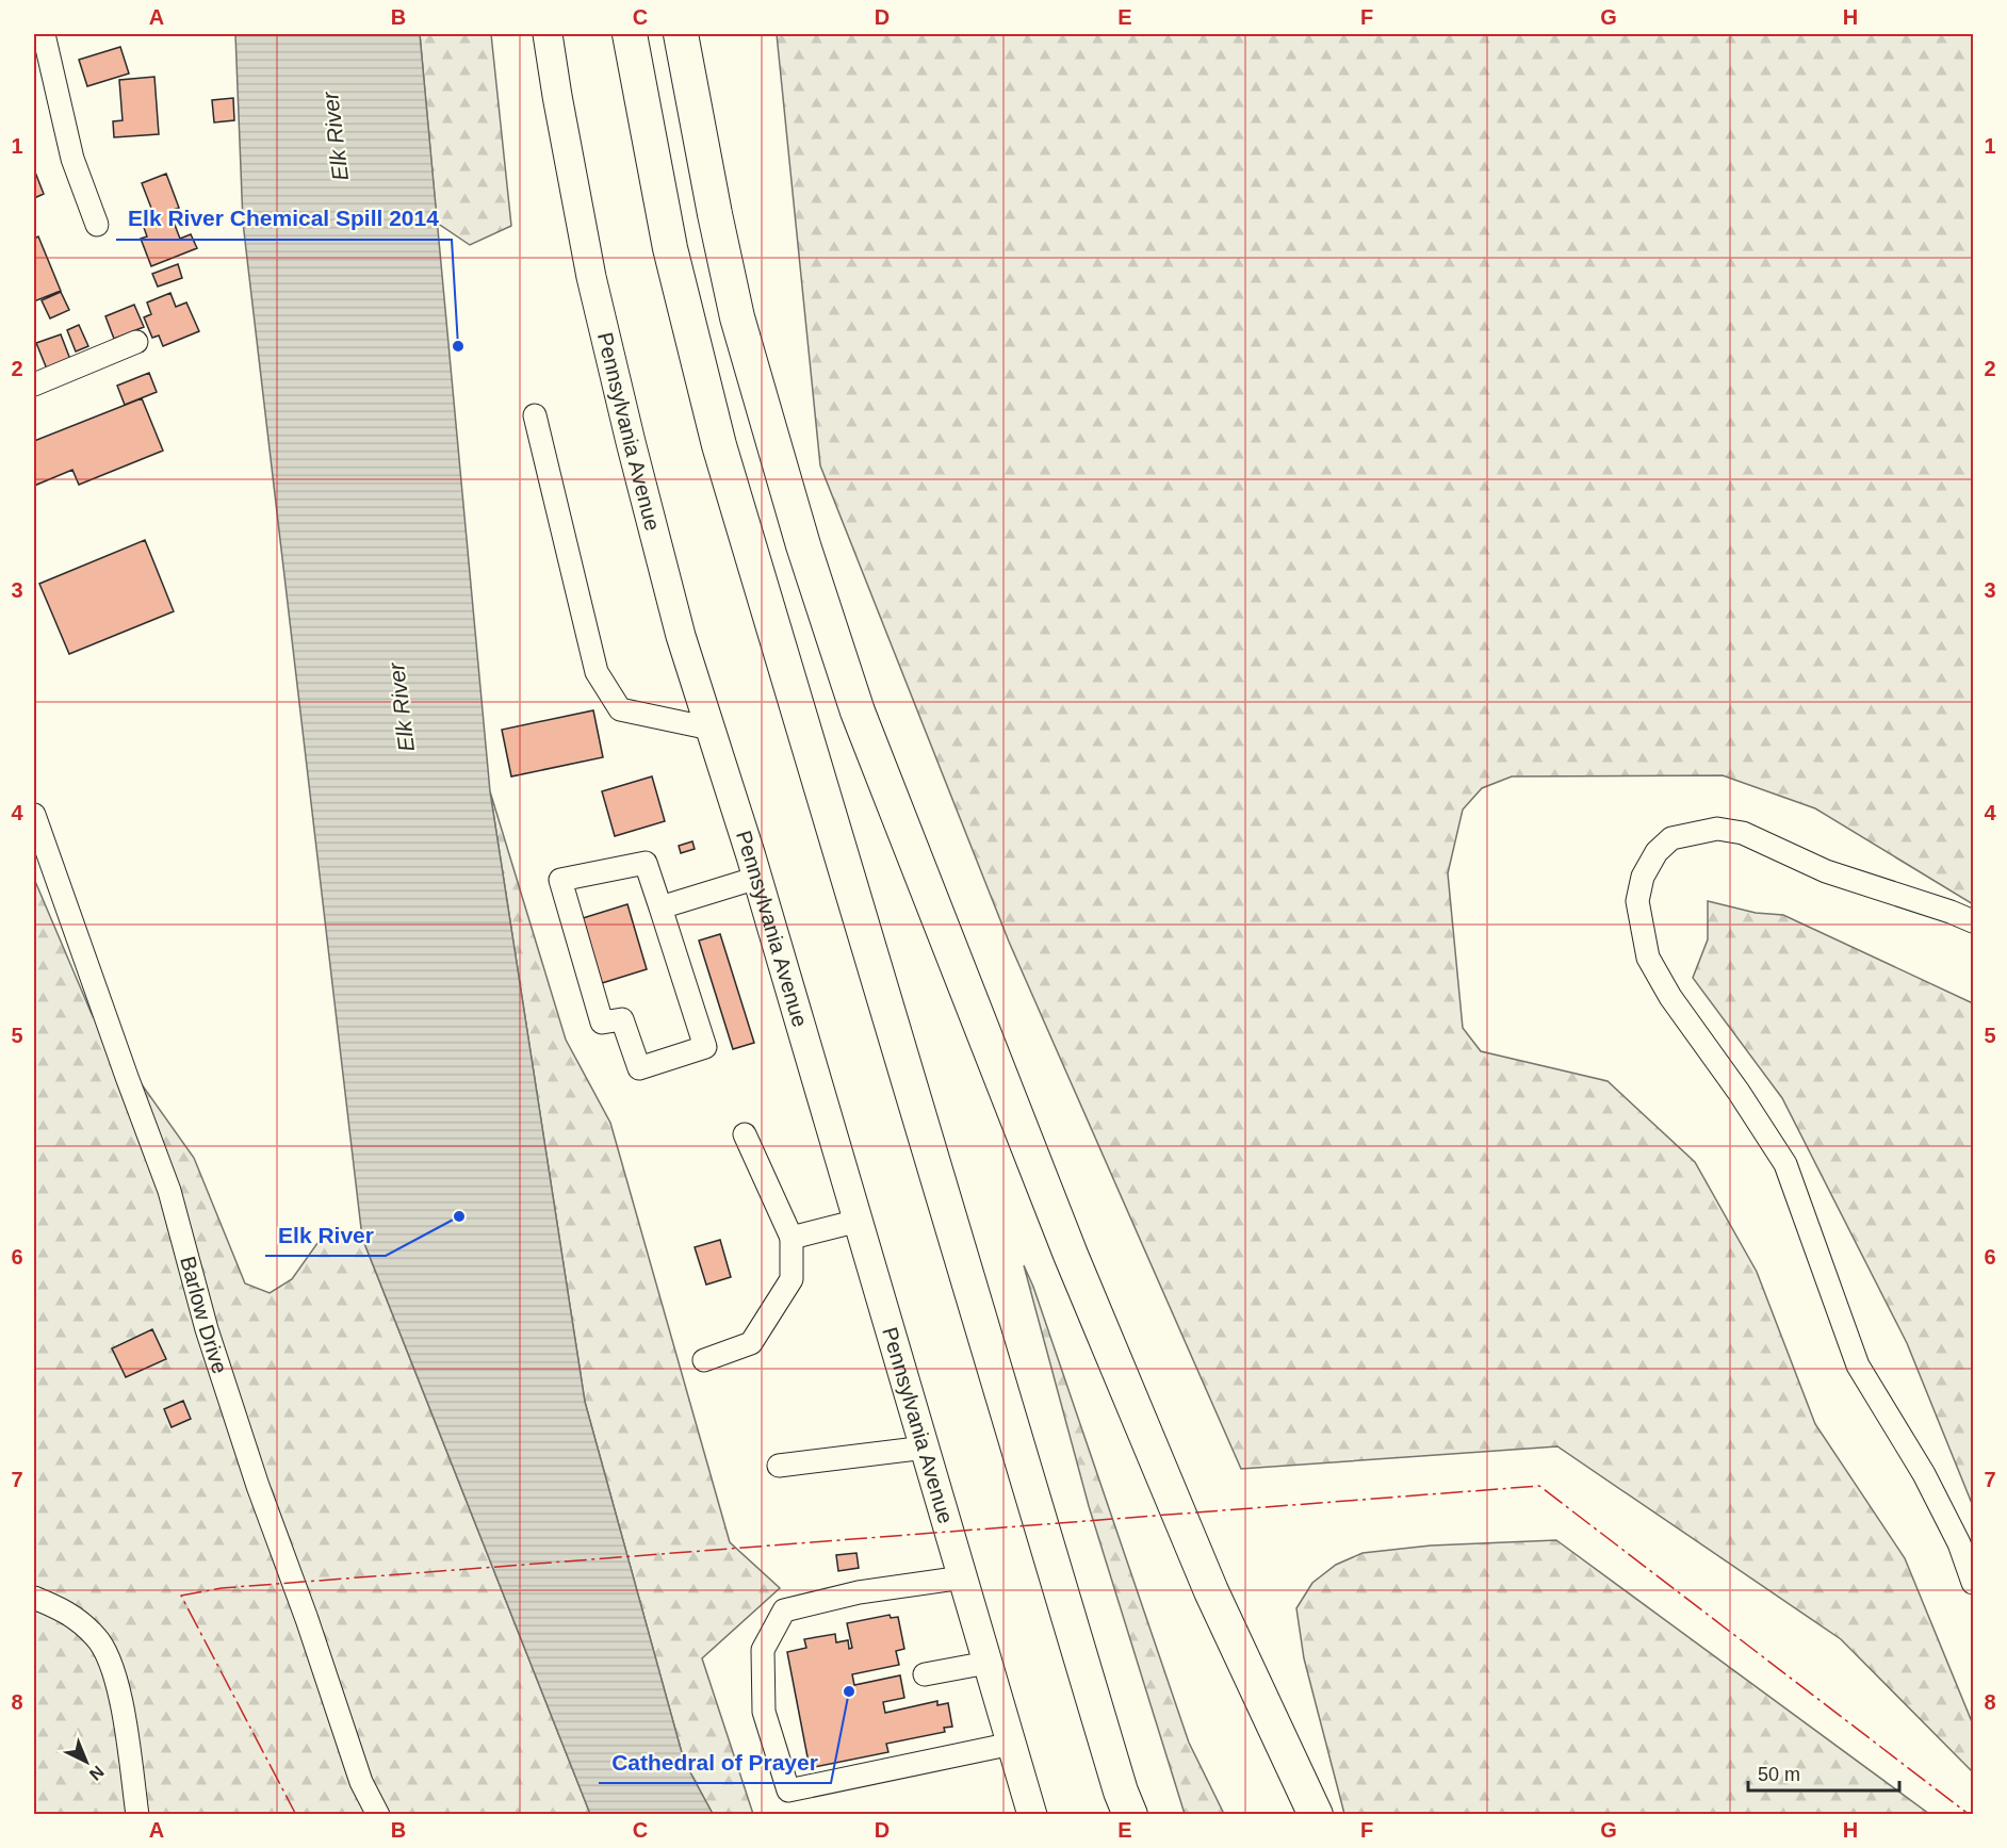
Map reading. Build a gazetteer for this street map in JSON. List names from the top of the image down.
{
  "streets": {
    "main road": ["Pennsylvania Avenue"],
    "street": ["Barlow Drive"]
  },
  "water": ["Elk River"],
  "places": ["Elk River Chemical Spill 2014", "Elk River", "Cathedral of Prayer"],
  "scale_bar": "50 m",
  "north": "bottom right",
  "grid": {
    "columns": [
      "A",
      "B",
      "C",
      "D",
      "E",
      "F",
      "G",
      "H"
    ],
    "rows": [
      "1",
      "2",
      "3",
      "4",
      "5",
      "6",
      "7",
      "8"
    ]
  }
}
